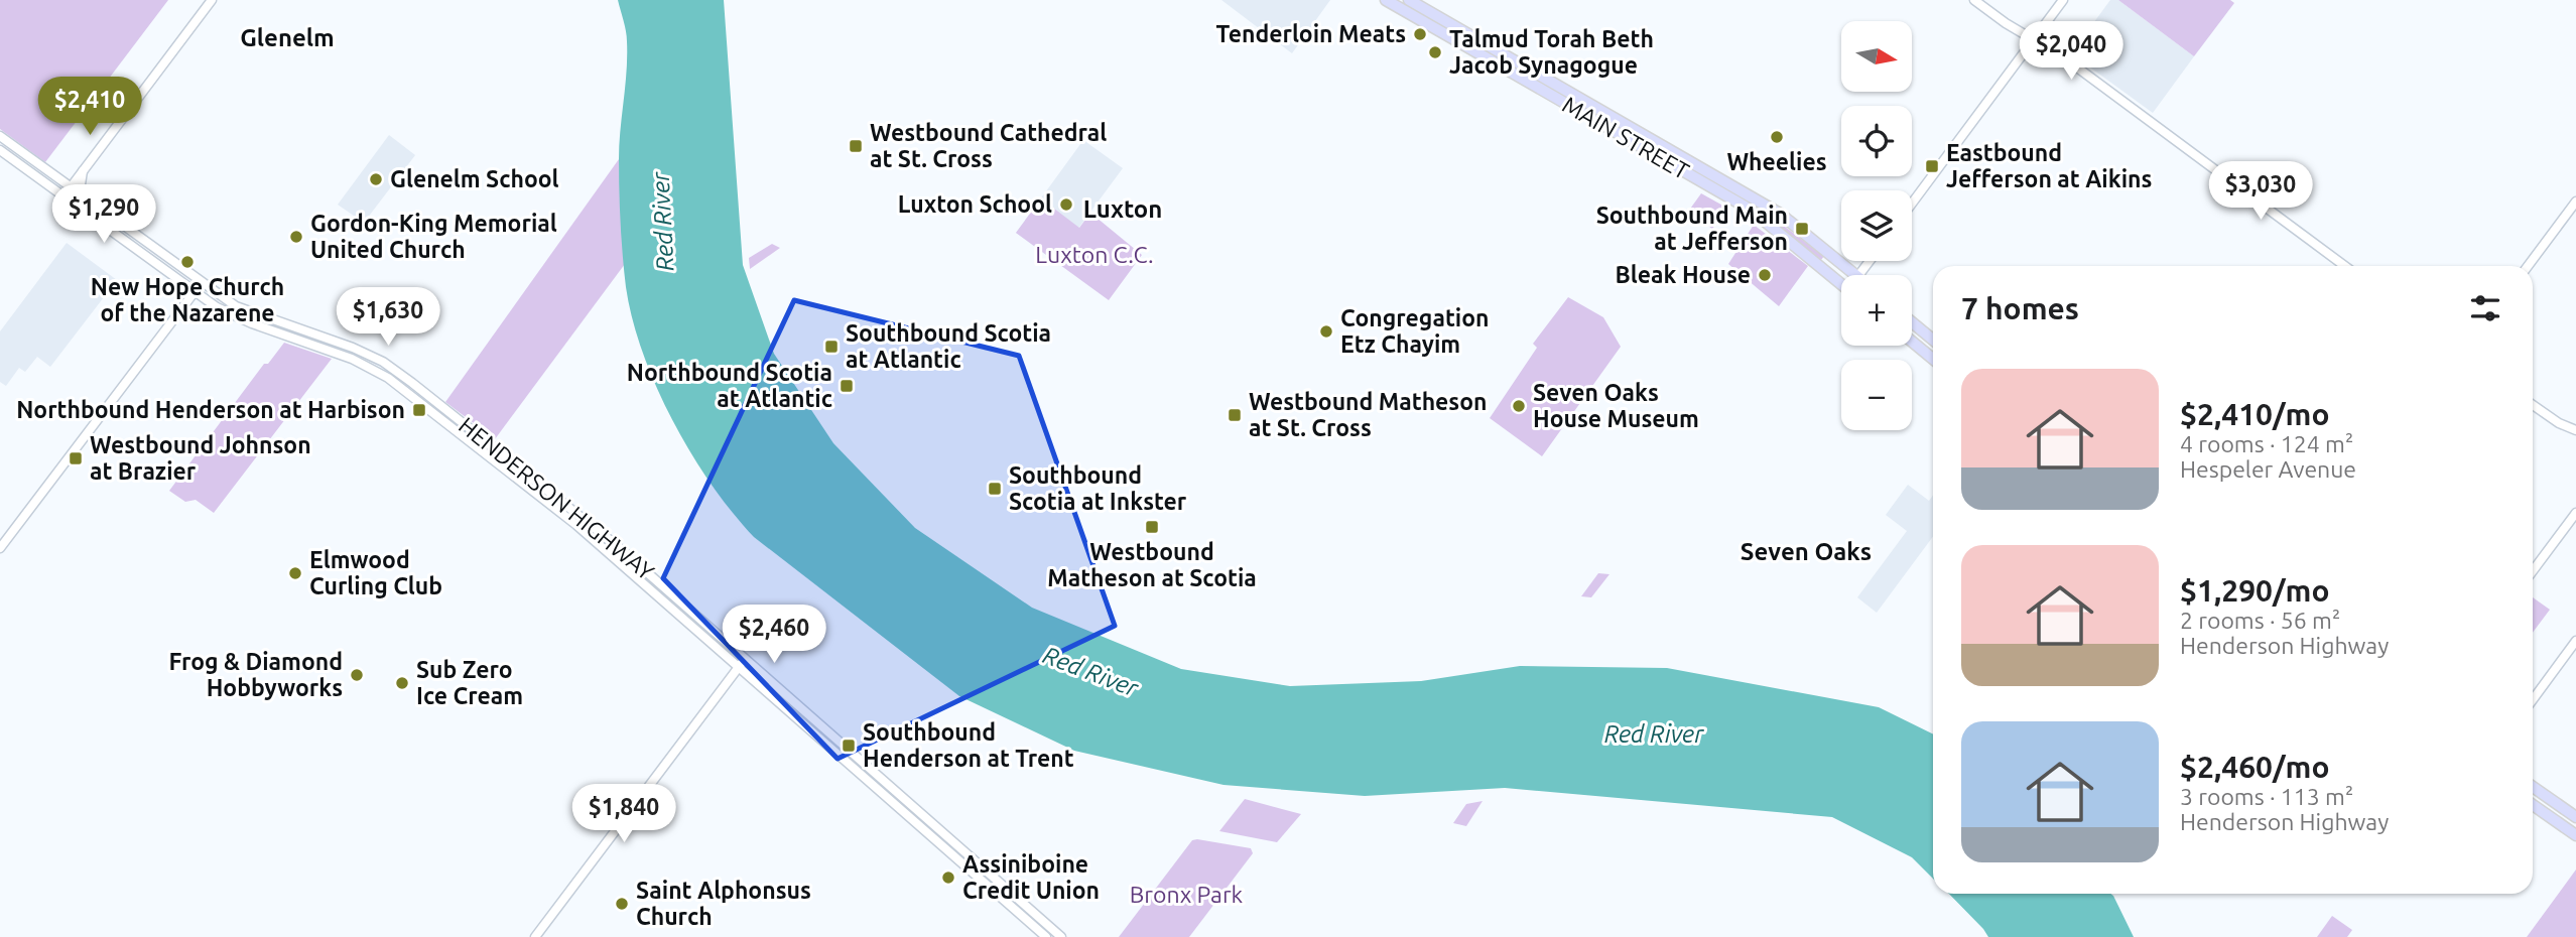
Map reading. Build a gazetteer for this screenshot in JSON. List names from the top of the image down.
{
  "streets": {
    "main road": ["MAIN STREET", "HENDERSON HIGHWAY"]
  },
  "districts": ["Glenelm", "Luxton", "Seven Oaks"],
  "water": ["Red River"],
  "parks": ["Luxton C.C.", "Bronx Park"],
  "places": {
    "other": [
      "Tenderloin Meats",
      "Talmud Torah Beth Jacob Synagogue",
      "Wheelies",
      "Glenelm School",
      "Luxton School",
      "Gordon-King Memorial United Church",
      "New Hope Church of the Nazarene",
      "Bleak House",
      "Congregation Etz Chayim",
      "Seven Oaks House Museum",
      "Elmwood Curling Club",
      "Frog & Diamond Hobbyworks",
      "Sub Zero Ice Cream",
      "Assiniboine Credit Union",
      "Saint Alphonsus Church"
    ],
    "transit": [
      "Westbound Cathedral at St. Cross",
      "Eastbound Jefferson at Aikins",
      "Southbound Main at Jefferson",
      "Southbound Scotia at Atlantic",
      "Northbound Scotia at Atlantic",
      "Northbound Henderson at Harbison",
      "Westbound Matheson at St. Cross",
      "Westbound Johnson at Brazier",
      "Southbound Scotia at Inkster",
      "Westbound Matheson at Scotia",
      "Southbound Henderson at Trent"
    ]
  },
  "north": "right",
  "page": {
    "map_buttons": ["+", "−"],
    "price": [
      "$2,040",
      "$2,410",
      "$3,030",
      "$1,290",
      "$1,630",
      "$2,460",
      "$1,840"
    ],
    "heading": "7 homes",
    "list": [
      {
        "name": "$2,410/mo",
        "note": "4 rooms · 124 m² · Hespeler Avenue"
      },
      {
        "name": "$1,290/mo",
        "note": "2 rooms · 56 m² · Henderson Highway"
      },
      {
        "name": "$2,460/mo",
        "note": "3 rooms · 113 m² · Henderson Highway"
      }
    ]
  }
}
